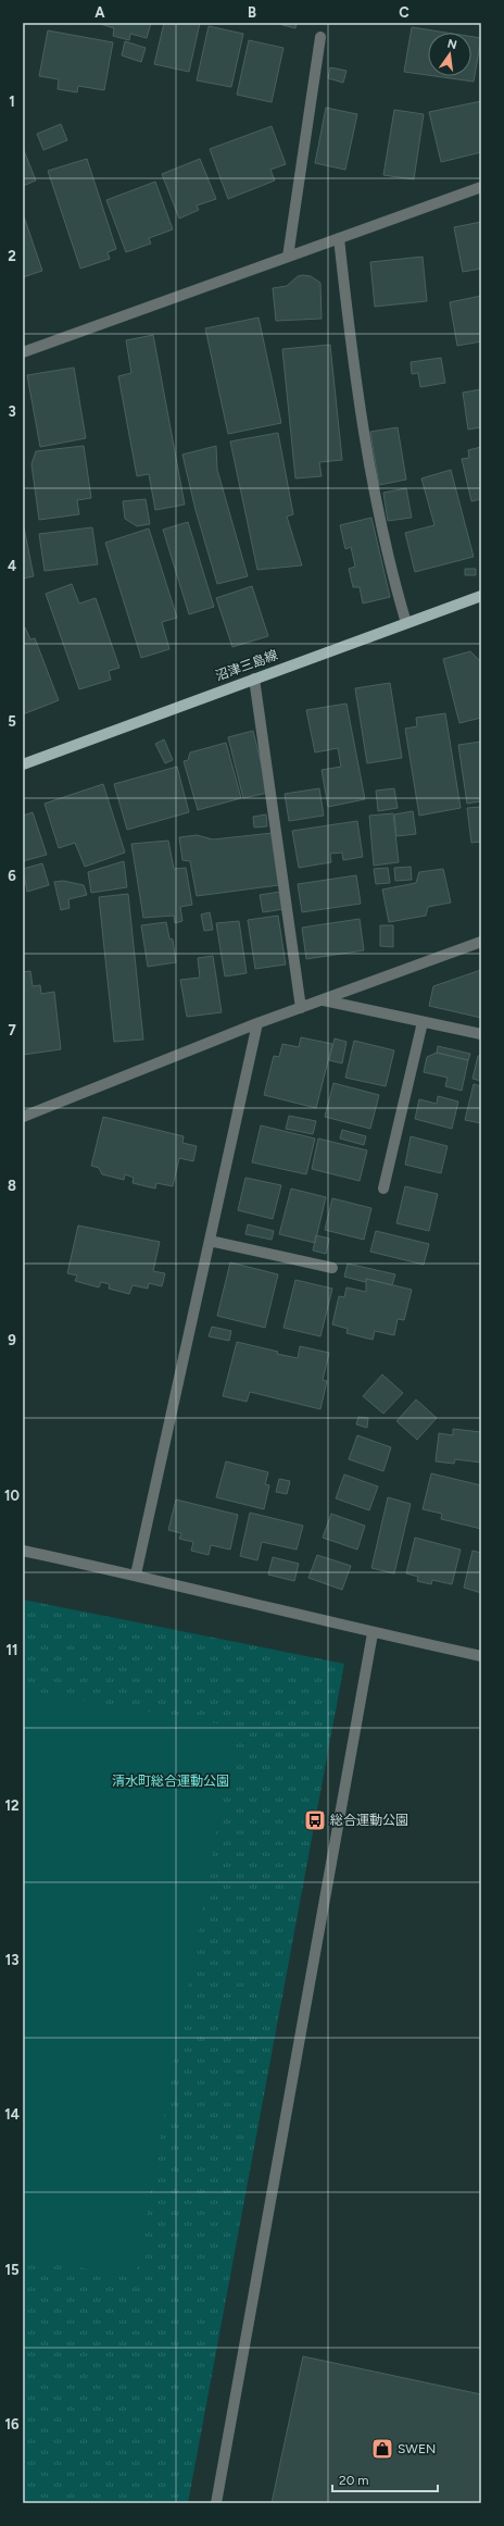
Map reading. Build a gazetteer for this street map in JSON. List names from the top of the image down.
{
  "streets": {
    "main road": ["沼津三島線"]
  },
  "parks": ["清水町総合運動公園"],
  "places": {
    "bus stop": ["総合運動公園"],
    "shop": ["SWEN"]
  },
  "scale_bar": "20 m",
  "north": "top",
  "grid": {
    "columns": ["A", "B", "C"],
    "rows": [
      "1",
      "2",
      "3",
      "4",
      "5",
      "6",
      "7",
      "8",
      "9",
      "10",
      "11",
      "12",
      "13",
      "14",
      "15",
      "16"
    ]
  }
}
